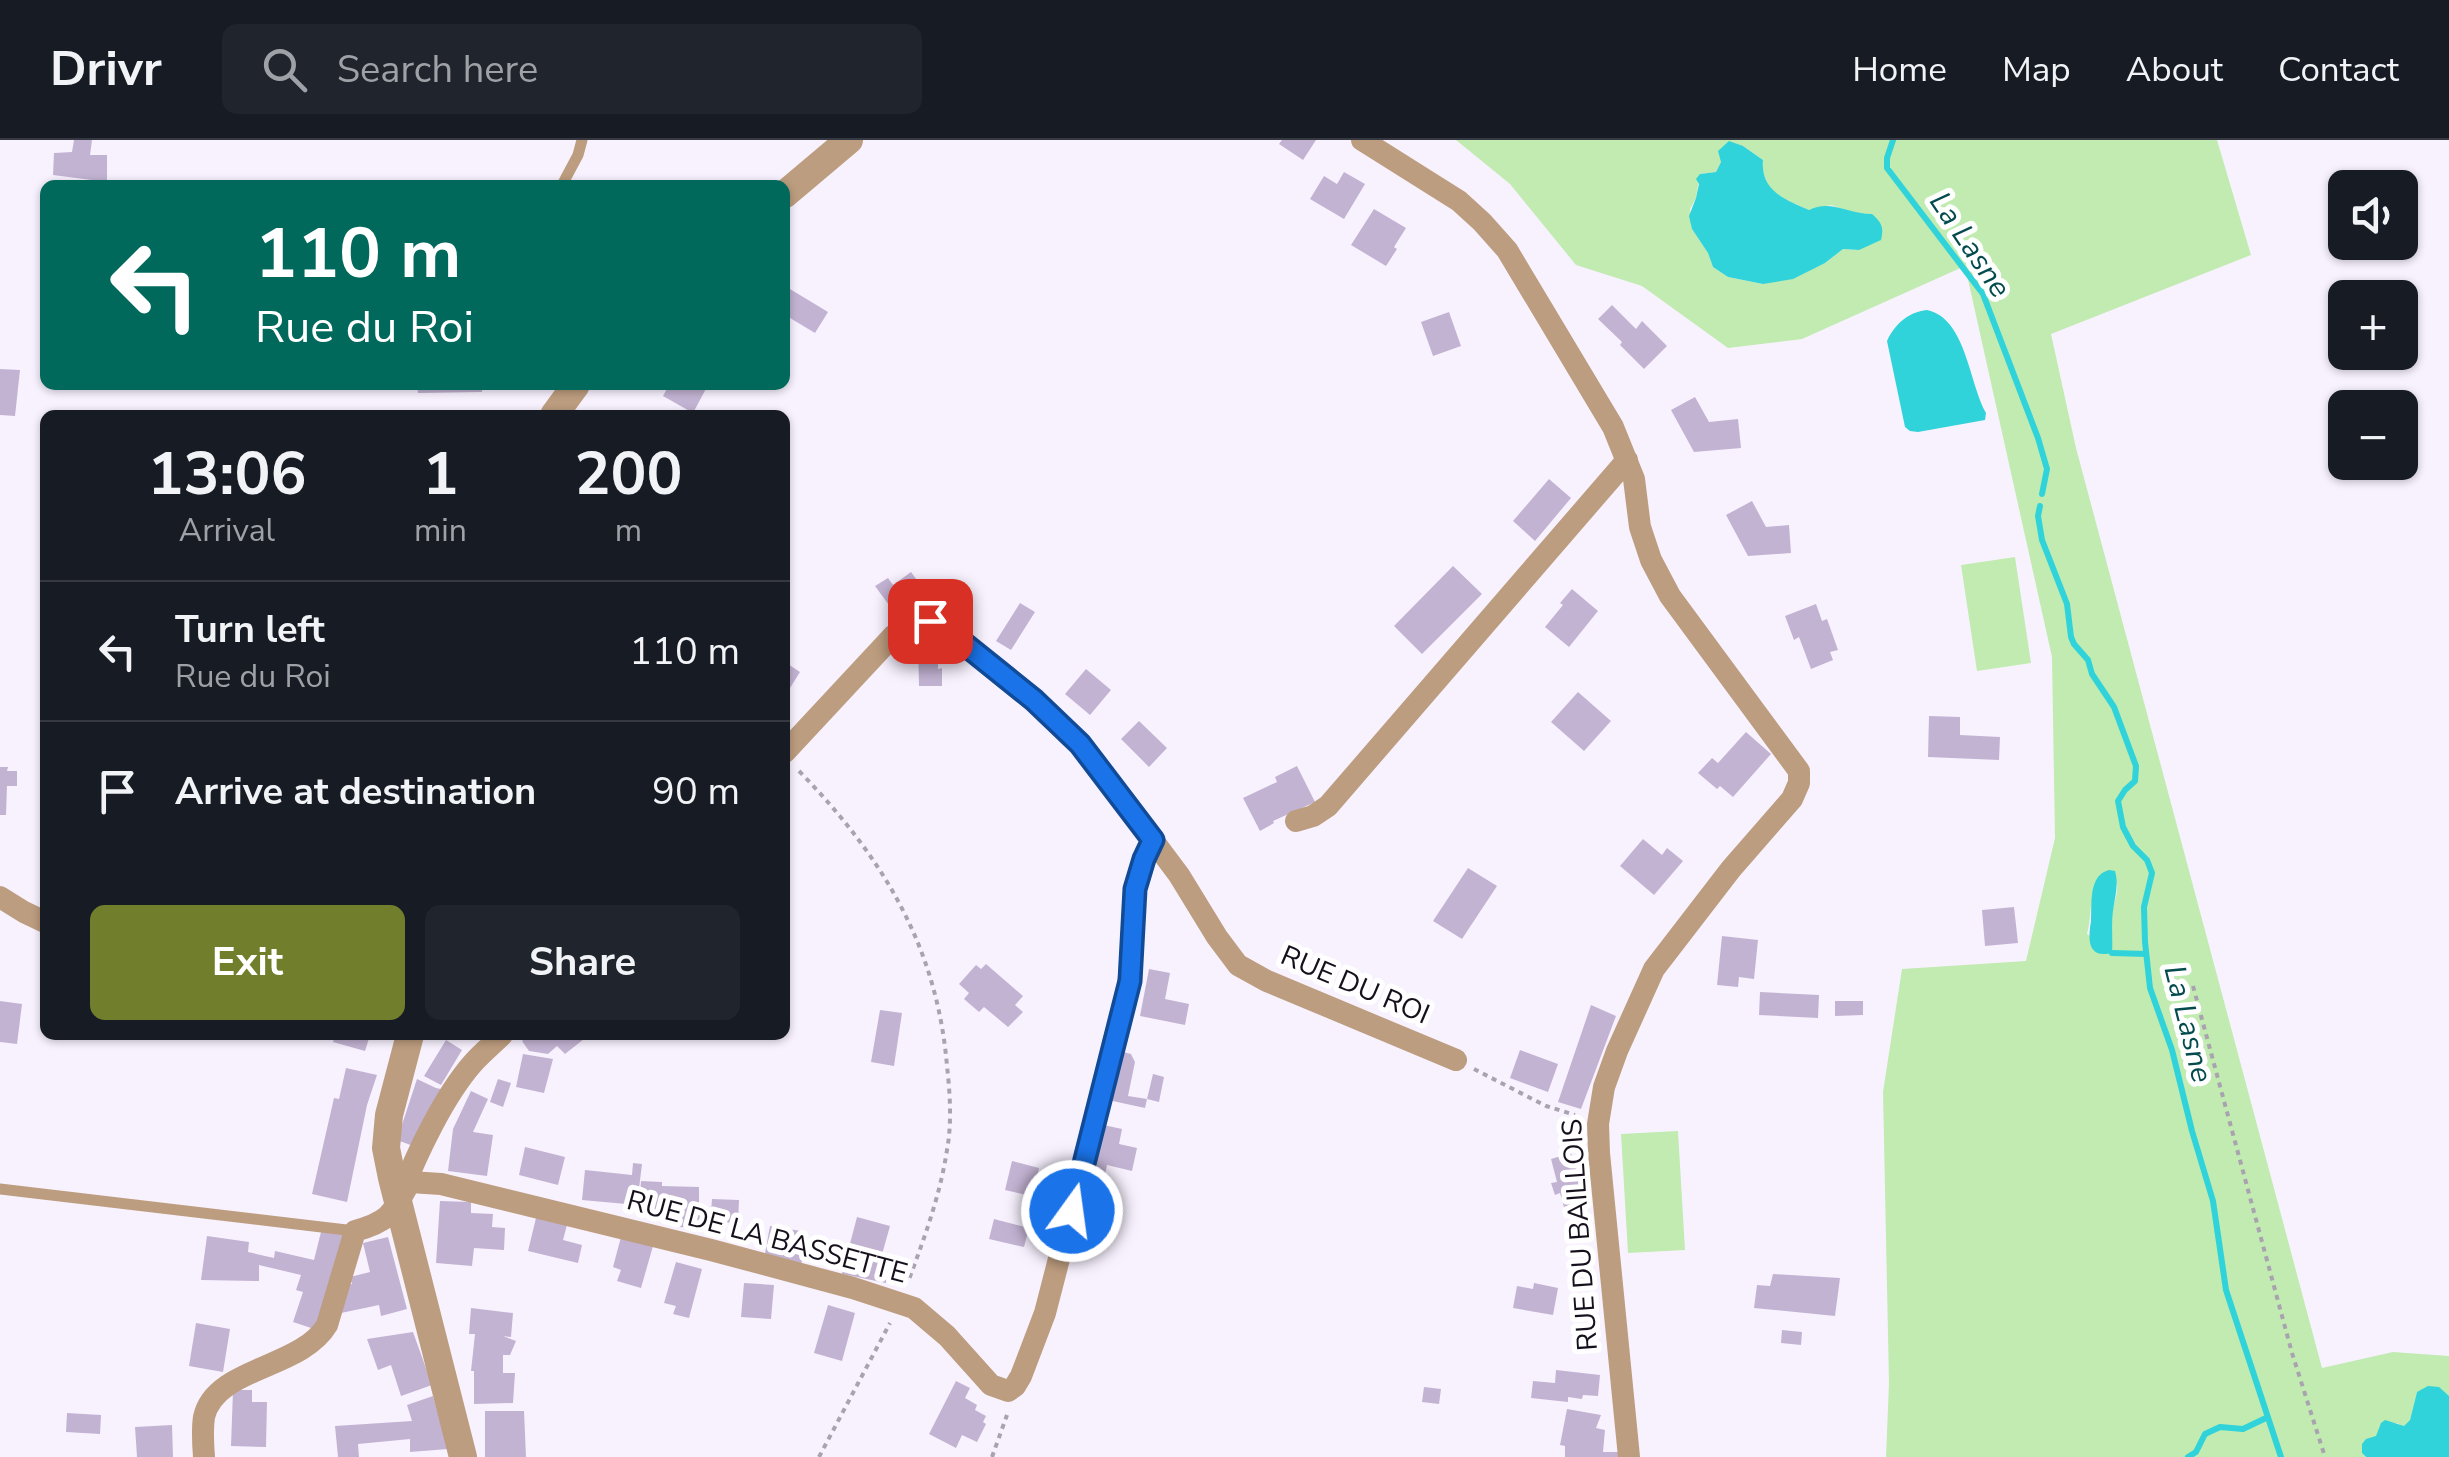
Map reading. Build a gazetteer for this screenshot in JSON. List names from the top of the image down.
{
  "streets": {
    "street": ["RUE DU ROI", "RUE DU BAILLOIS", "RUE DE LA BASSETTE"]
  },
  "water": ["La Lasne"],
  "page": {
    "header": "Drivr",
    "search": "Search here",
    "nav": [
      "Home",
      "Map",
      "About",
      "Contact"
    ],
    "map_buttons": ["+", "−"],
    "turn": ["110 m", "Rue du Roi"],
    "eta": [
      "13:06",
      "Arrival",
      "1",
      "min",
      "200",
      "m"
    ],
    "list": [
      {
        "name": "Turn left",
        "note": "Rue du Roi",
        "value": "110 m"
      },
      {
        "name": "Arrive at destination",
        "value": "90 m"
      }
    ],
    "buttons": ["Exit", "Share"]
  }
}
